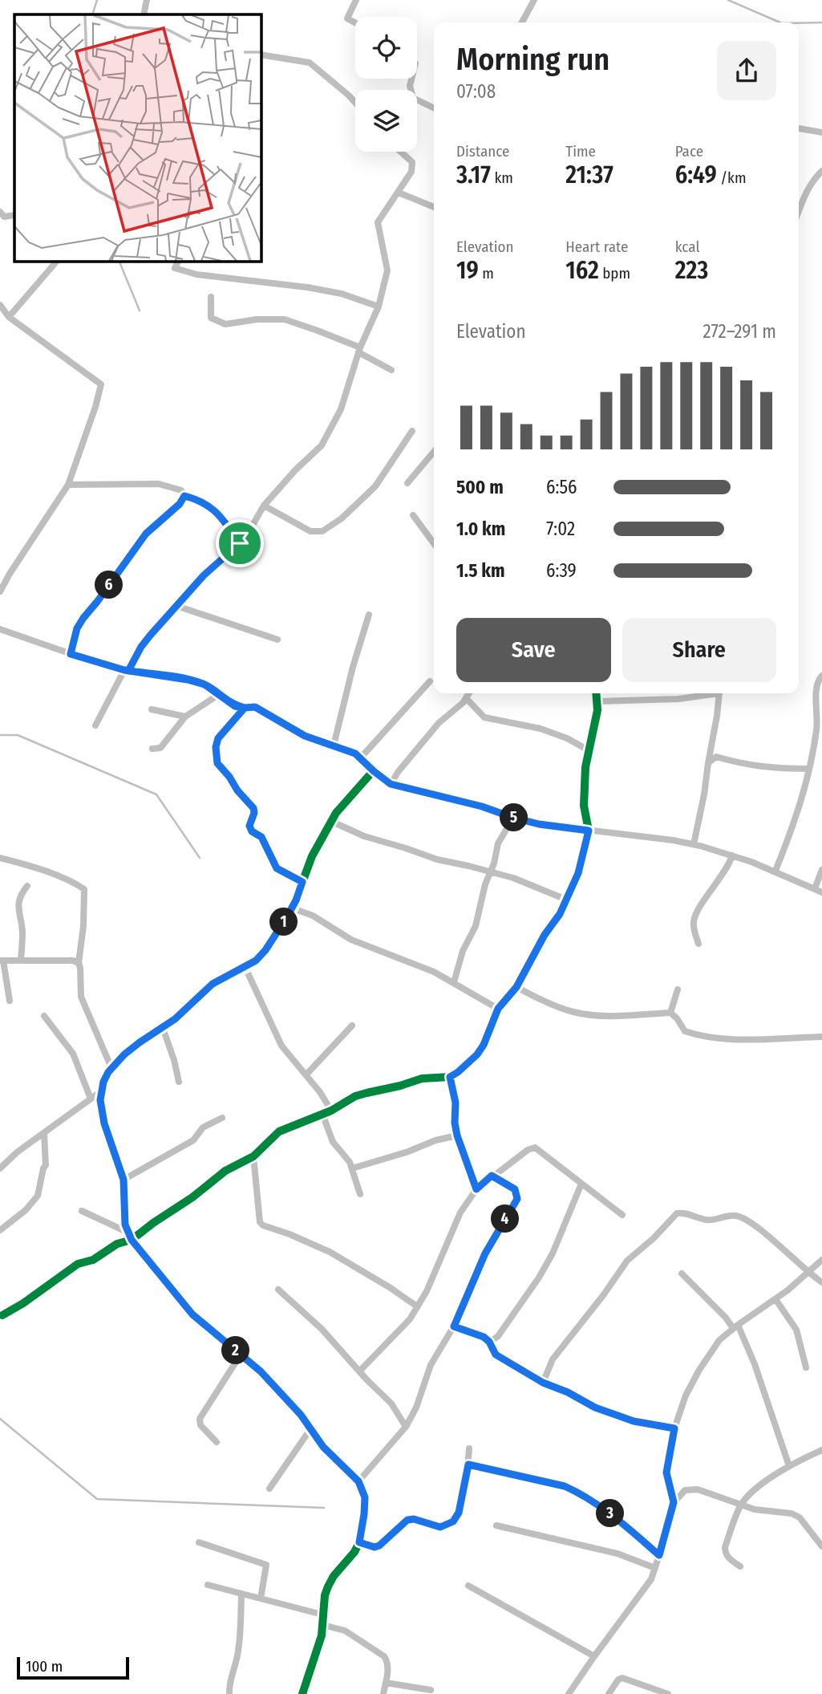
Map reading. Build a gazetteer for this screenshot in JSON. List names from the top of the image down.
{
  "scale_bar": "100 m",
  "page": {
    "heading": ["Morning run", "07:08"],
    "stats": [
      ["Distance", "3.17 km"],
      ["Time", "21:37"],
      ["Pace", "6:49 /km"],
      ["Elevation", "19 m"],
      ["Heart rate", "162 bpm"],
      ["kcal", "223"]
    ],
    "chart": ["Elevation", "272–291 m"],
    "list": [
      {
        "name": "500 m",
        "note": "6:56"
      },
      {
        "name": "1.0 km",
        "note": "7:02"
      },
      {
        "name": "1.5 km",
        "note": "6:39"
      }
    ],
    "pins": [
      "6",
      "5",
      "1",
      "4",
      "2",
      "3"
    ],
    "buttons": ["Save", "Share"],
    "scale": "100 m"
  }
}
